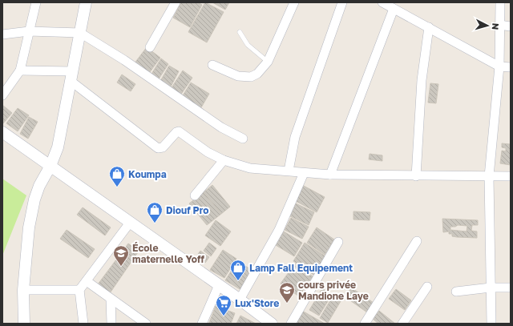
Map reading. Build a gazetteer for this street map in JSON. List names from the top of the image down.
{
  "places": {
    "shop": ["Koumpa", "Diouf Pro", "Lamp Fall Equipement"],
    "school or university": ["École maternelle Yoff", "cours privée Mandione Laye"],
    "supermarket": ["Lux'Store"]
  },
  "north": "right"
}
